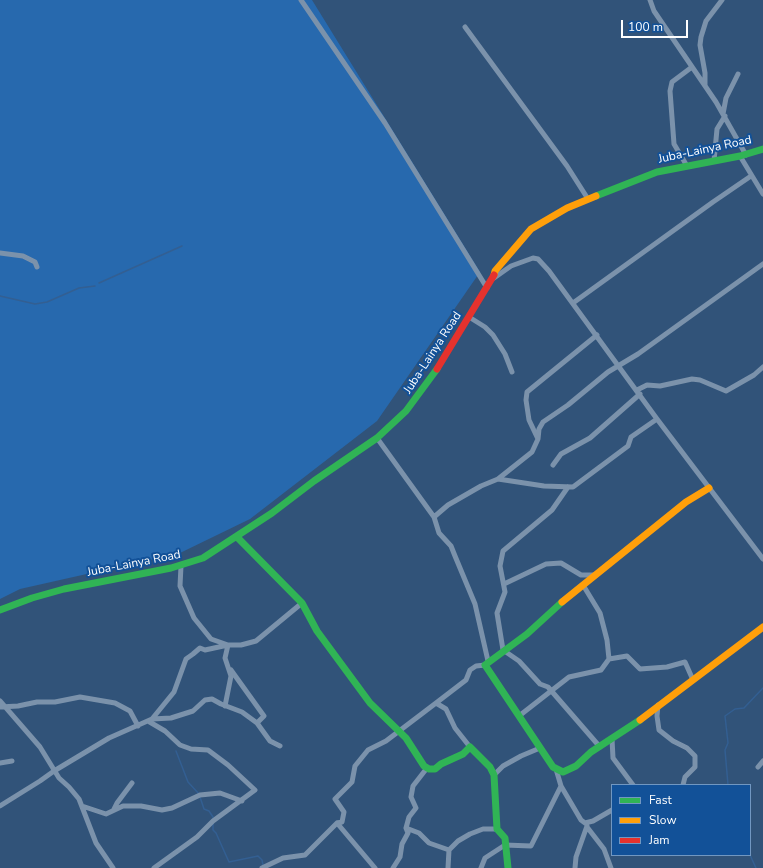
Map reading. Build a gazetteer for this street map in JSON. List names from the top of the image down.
{
  "streets": {
    "street": ["Juba-Lainya Road"]
  },
  "legend": ["Fast", "Slow", "Jam"],
  "scale_bar": "100 m"
}
